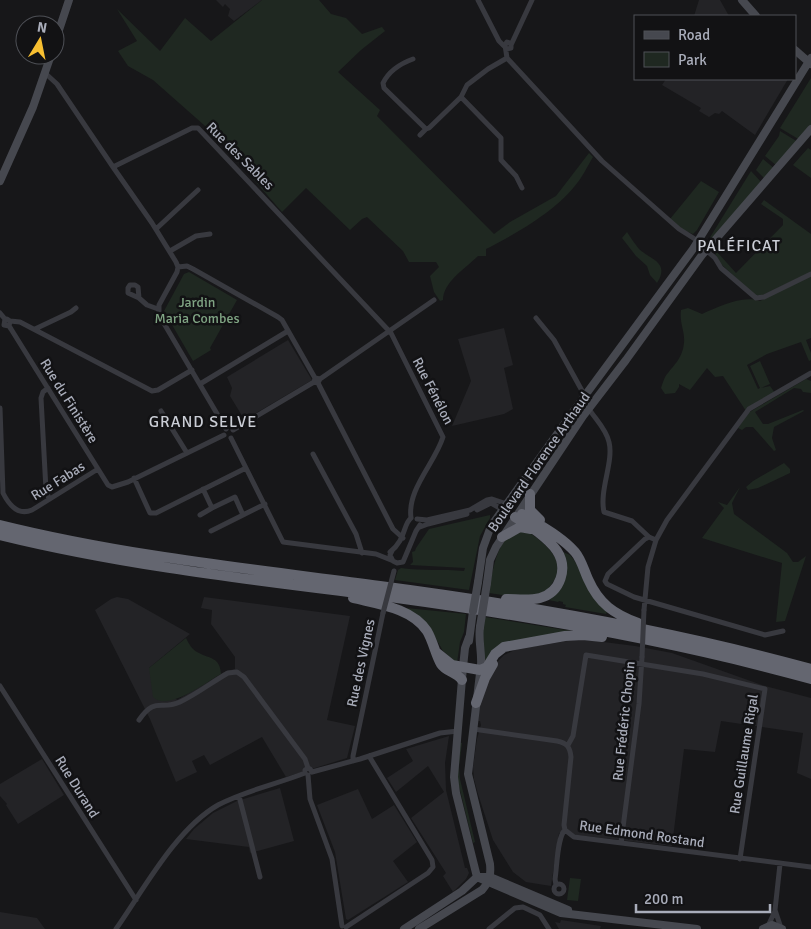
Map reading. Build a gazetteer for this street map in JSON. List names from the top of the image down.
{
  "streets": {
    "street": [
      "Rue des Sables",
      "Rue Fénélon",
      "Rue du Finistère",
      "Boulevard Florence Arthaud",
      "Rue Fabas",
      "Rue des Vignes",
      "Rue Frédéric Chopin",
      "Rue Guillaume Rigal",
      "Rue Durand",
      "Rue Edmond Rostand"
    ]
  },
  "crossings": [
    ["Rue des Sables", "Rue Fénélon"],
    ["Rue du Finistère", "Rue Fabas"],
    ["Rue Frédéric Chopin", "Rue Guillaume Rigal"],
    ["Rue Frédéric Chopin", "Rue Edmond Rostand"],
    ["Rue Guillaume Rigal", "Rue Edmond Rostand"]
  ],
  "districts": ["PALÉFICAT", "GRAND SELVE"],
  "parks": ["Jardin Maria Combes"],
  "legend": ["Road", "Park"],
  "scale_bar": "200 m",
  "north": "top"
}
